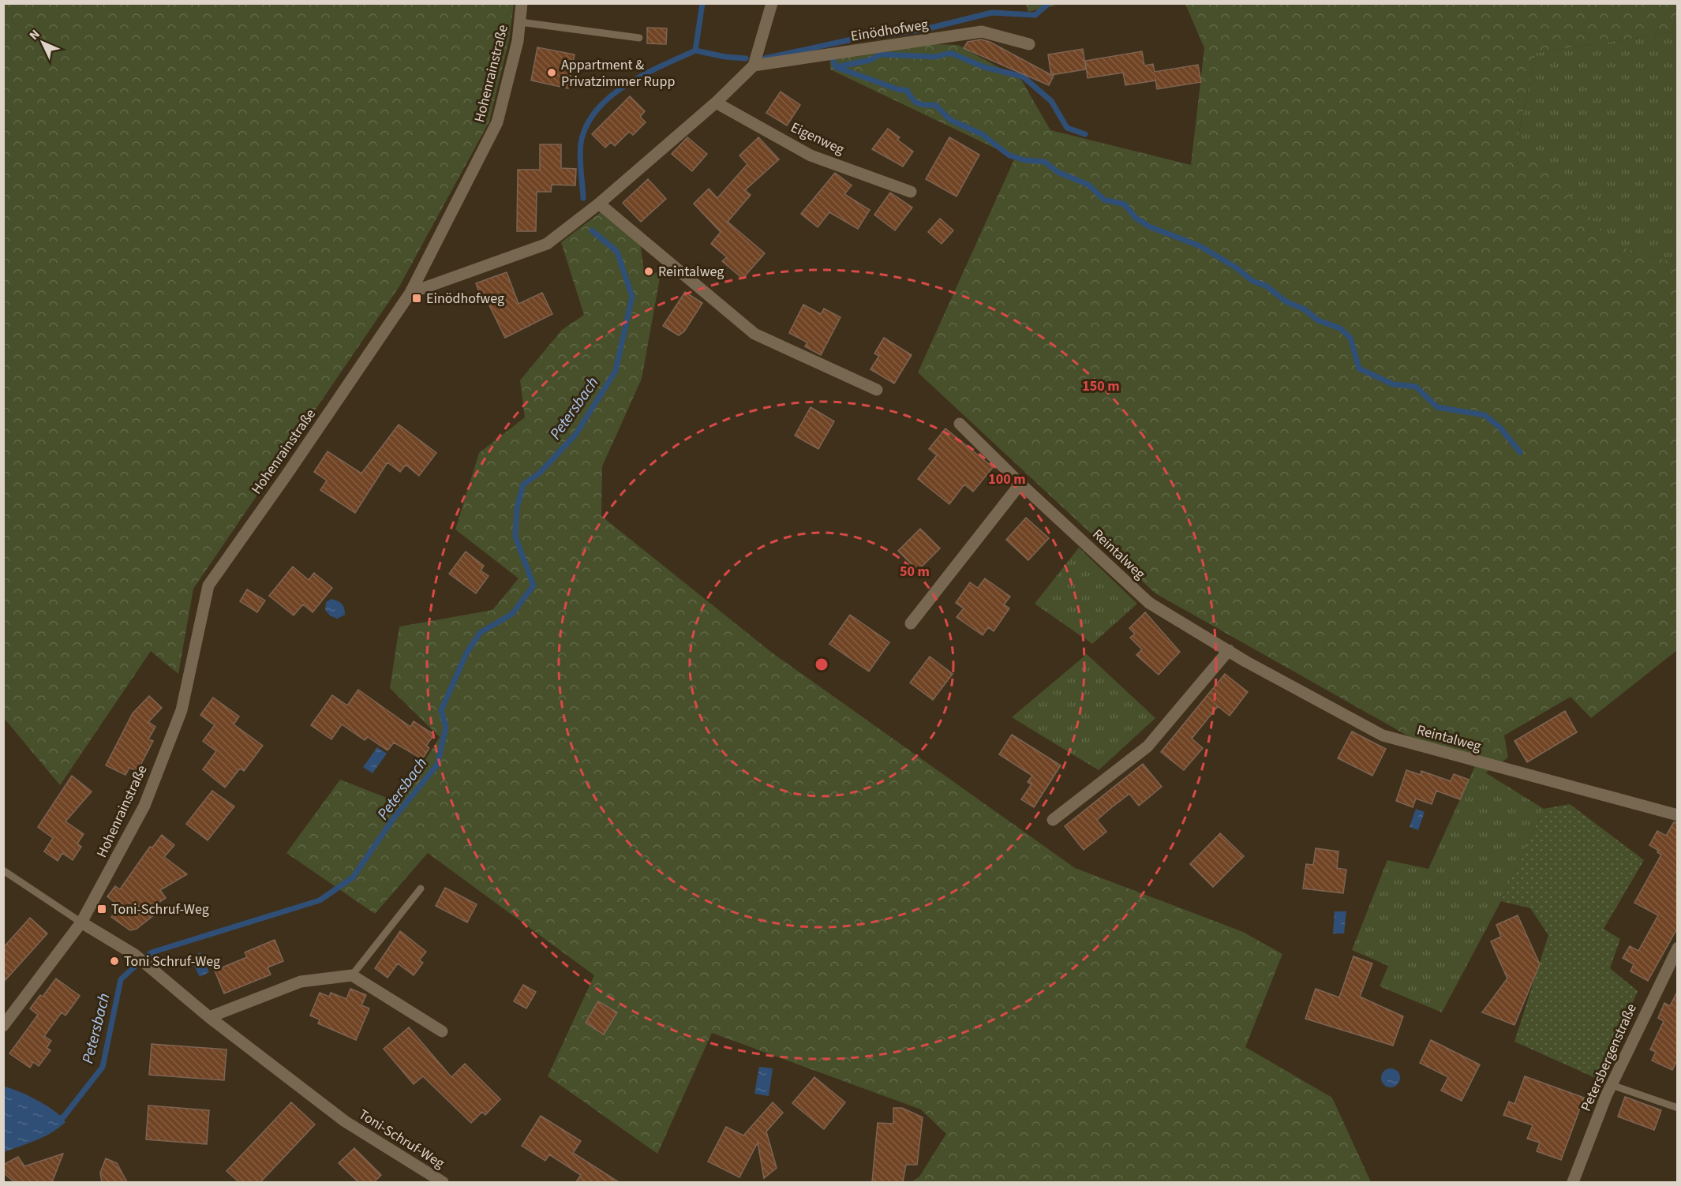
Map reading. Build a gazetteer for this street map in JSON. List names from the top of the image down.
{
  "streets": {
    "street": [
      "Einödhofweg",
      "Hohenrainstraße",
      "Eigenweg",
      "Reintalweg",
      "Petersbergenstraße",
      "Toni-Schruf-Weg"
    ]
  },
  "crossings": [
    ["Hohenrainstraße", "Toni-Schruf-Weg"]
  ],
  "water": ["Petersbach"],
  "places": {
    "other": ["Appartment & Privatzimmer Rupp", "Reintalweg", "Toni Schruf-Weg"],
    "transit": ["Einödhofweg", "Toni-Schruf-Weg"]
  },
  "north": "top left",
  "rings": ["150 m", "100 m", "50 m"]
}
